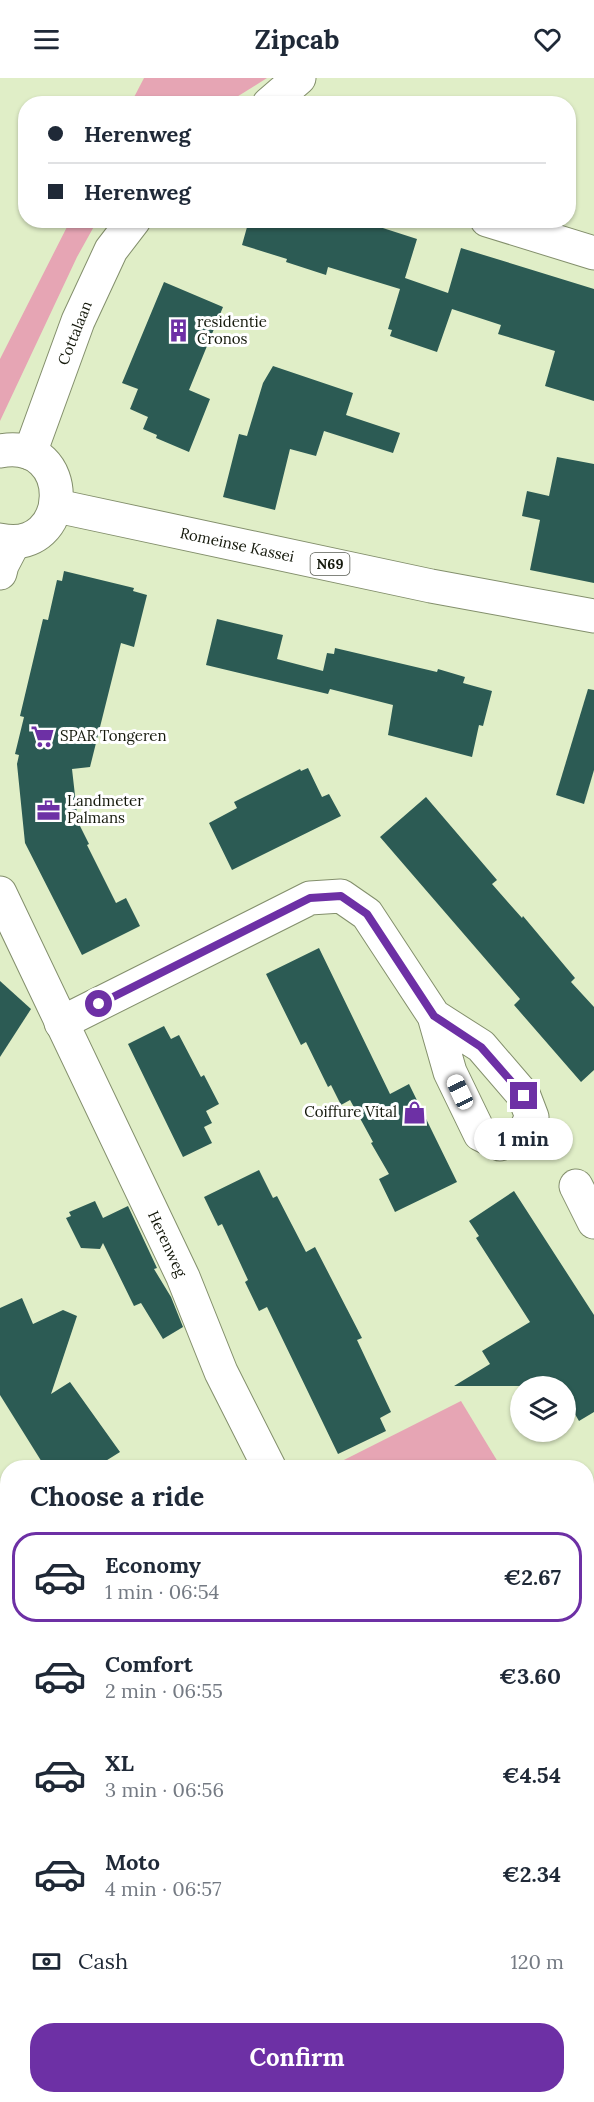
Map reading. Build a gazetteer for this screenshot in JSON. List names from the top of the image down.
{
  "streets": {
    "street": [
      "Cottalaan",
      "Romeinse Kassei",
      "N69",
      "Herenweg"
    ]
  },
  "places": {
    "building": ["residentie Cronos"],
    "supermarket": ["SPAR Tongeren"],
    "office": ["Landmeter Palmans"],
    "shop": ["Coiffure Vital"]
  },
  "page": {
    "header": "Zipcab",
    "banner": ["Herenweg", "Herenweg"],
    "bubble": "1 min",
    "heading": "Choose a ride",
    "list": [
      {
        "name": "Economy",
        "note": "1 min · 06:54",
        "value": "€2.67"
      },
      {
        "name": "Comfort",
        "note": "2 min · 06:55",
        "value": "€3.60"
      },
      {
        "name": "XL",
        "note": "3 min · 06:56",
        "value": "€4.54"
      },
      {
        "name": "Moto",
        "note": "4 min · 06:57",
        "value": "€2.34"
      }
    ],
    "pay": ["Cash", "120 m"],
    "buttons": "Confirm"
  }
}
